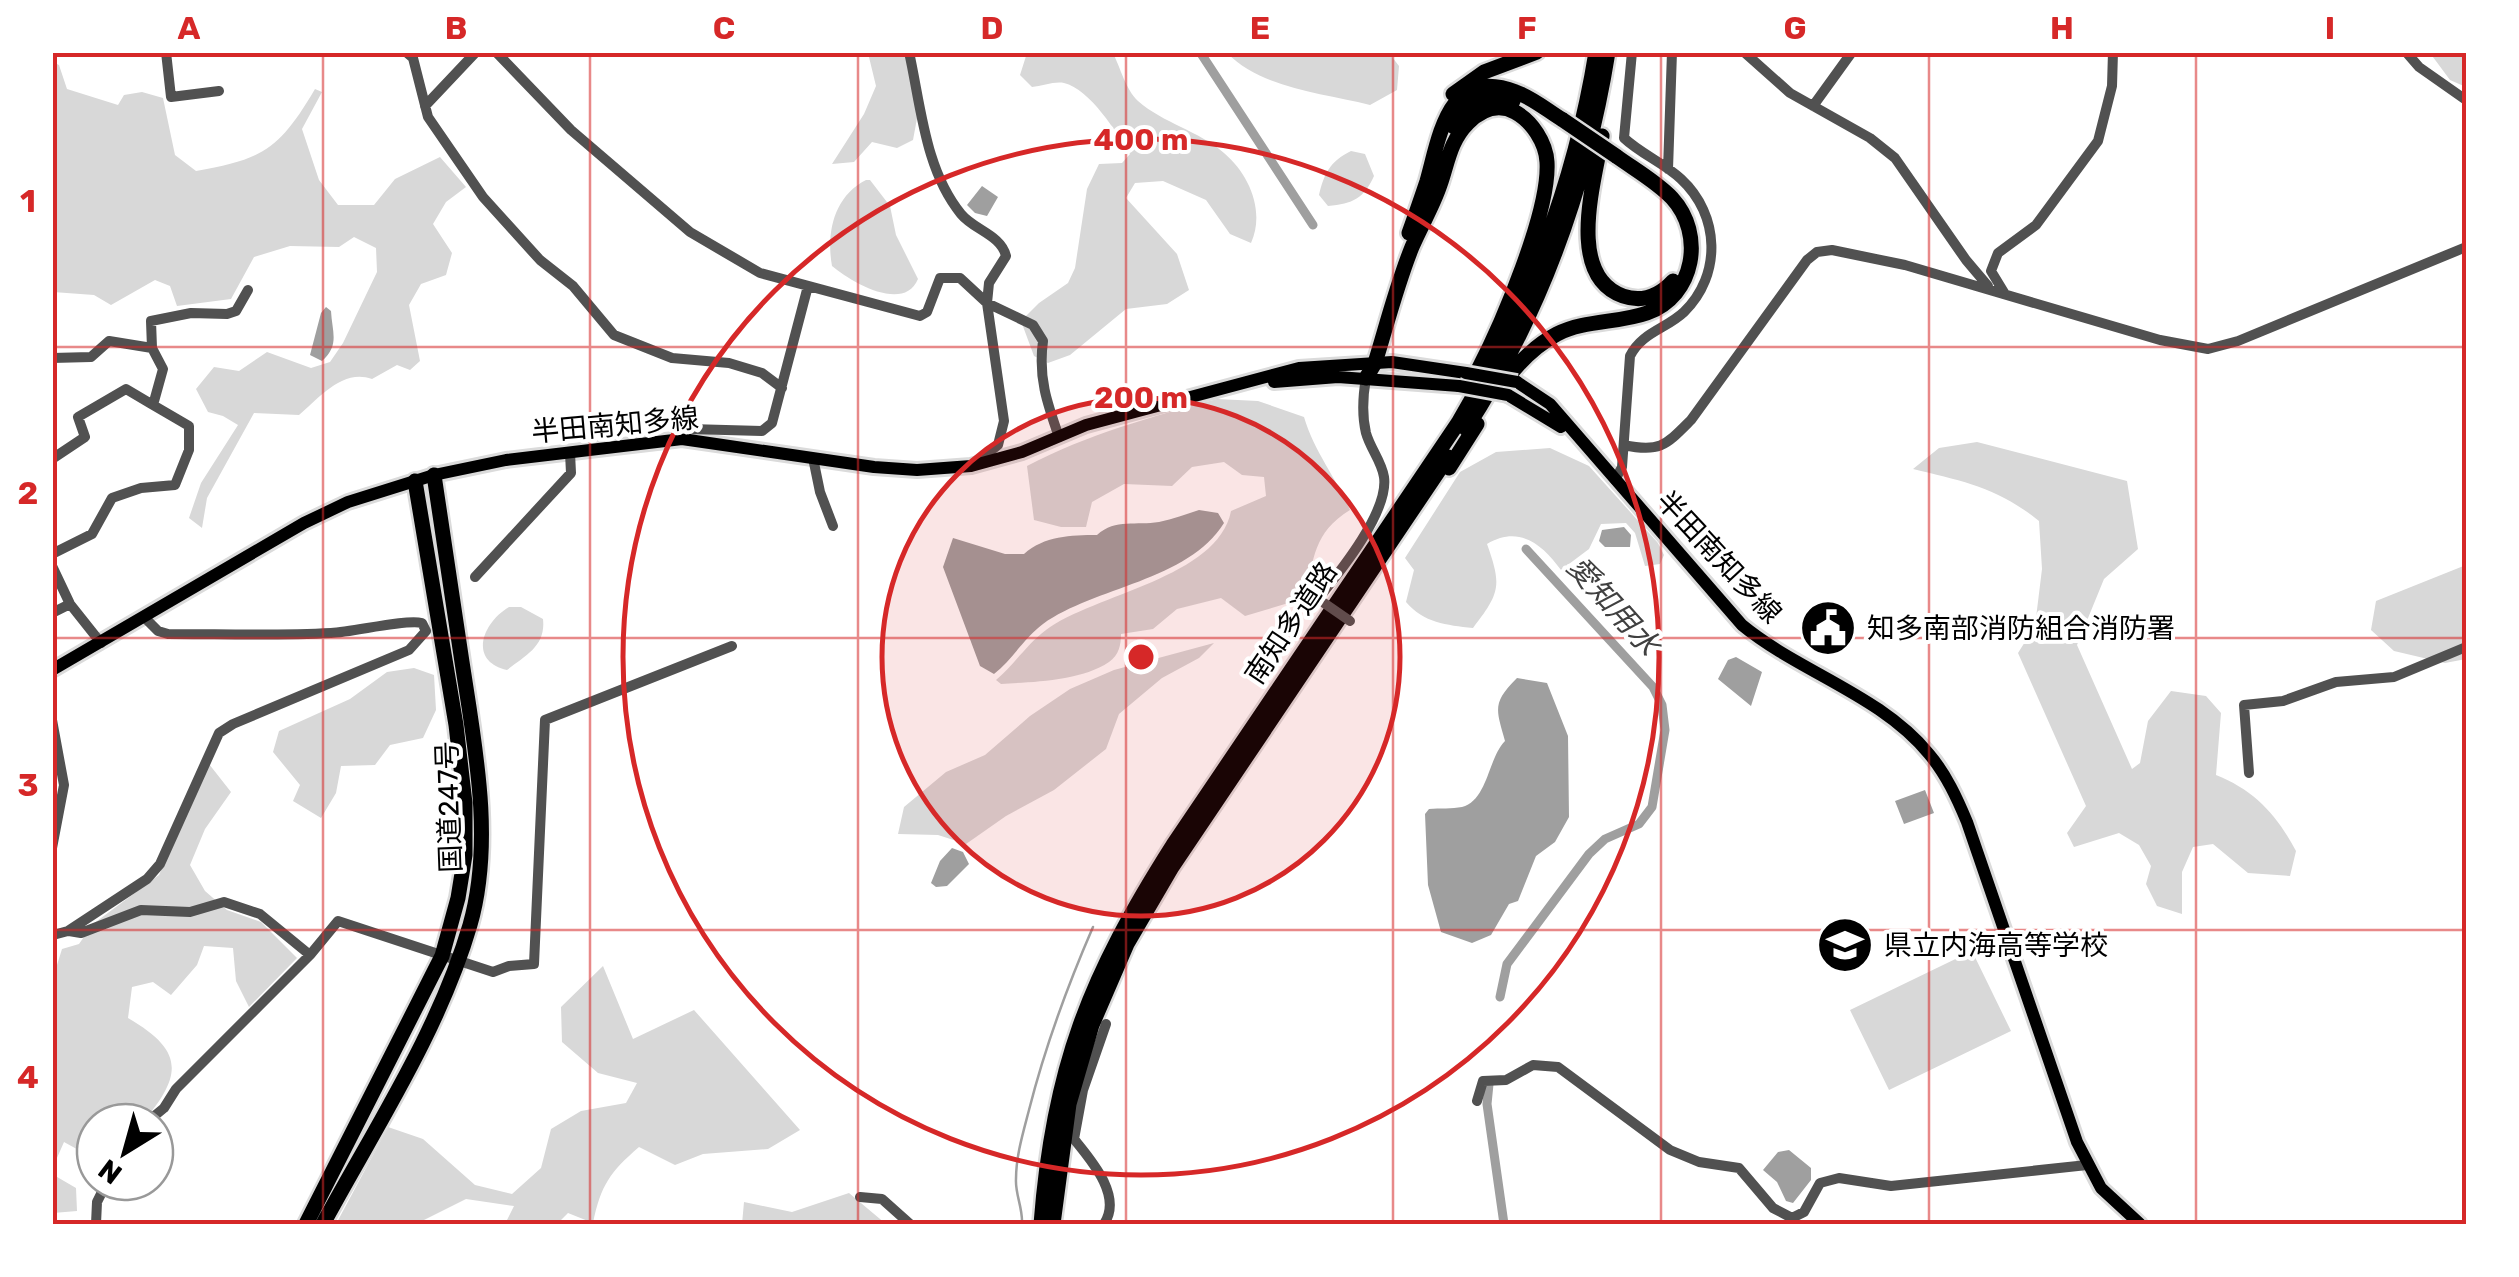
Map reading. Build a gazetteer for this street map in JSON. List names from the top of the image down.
{
  "streets": {
    "highway": ["南知多道路", "国道247号"],
    "main road": ["半田南知多線"]
  },
  "crossings": [
    ["半田南知多線", "国道247号"]
  ],
  "water": ["愛知用水"],
  "places": {
    "public building": ["知多南部消防組合消防署"],
    "school or university": ["県立内海高等学校"]
  },
  "north": "bottom left",
  "grid": {
    "columns": [
      "A",
      "B",
      "C",
      "D",
      "E",
      "F",
      "G",
      "H",
      "I"
    ],
    "rows": [
      "1",
      "2",
      "3",
      "4"
    ]
  },
  "rings": ["400 m", "200 m"]
}
